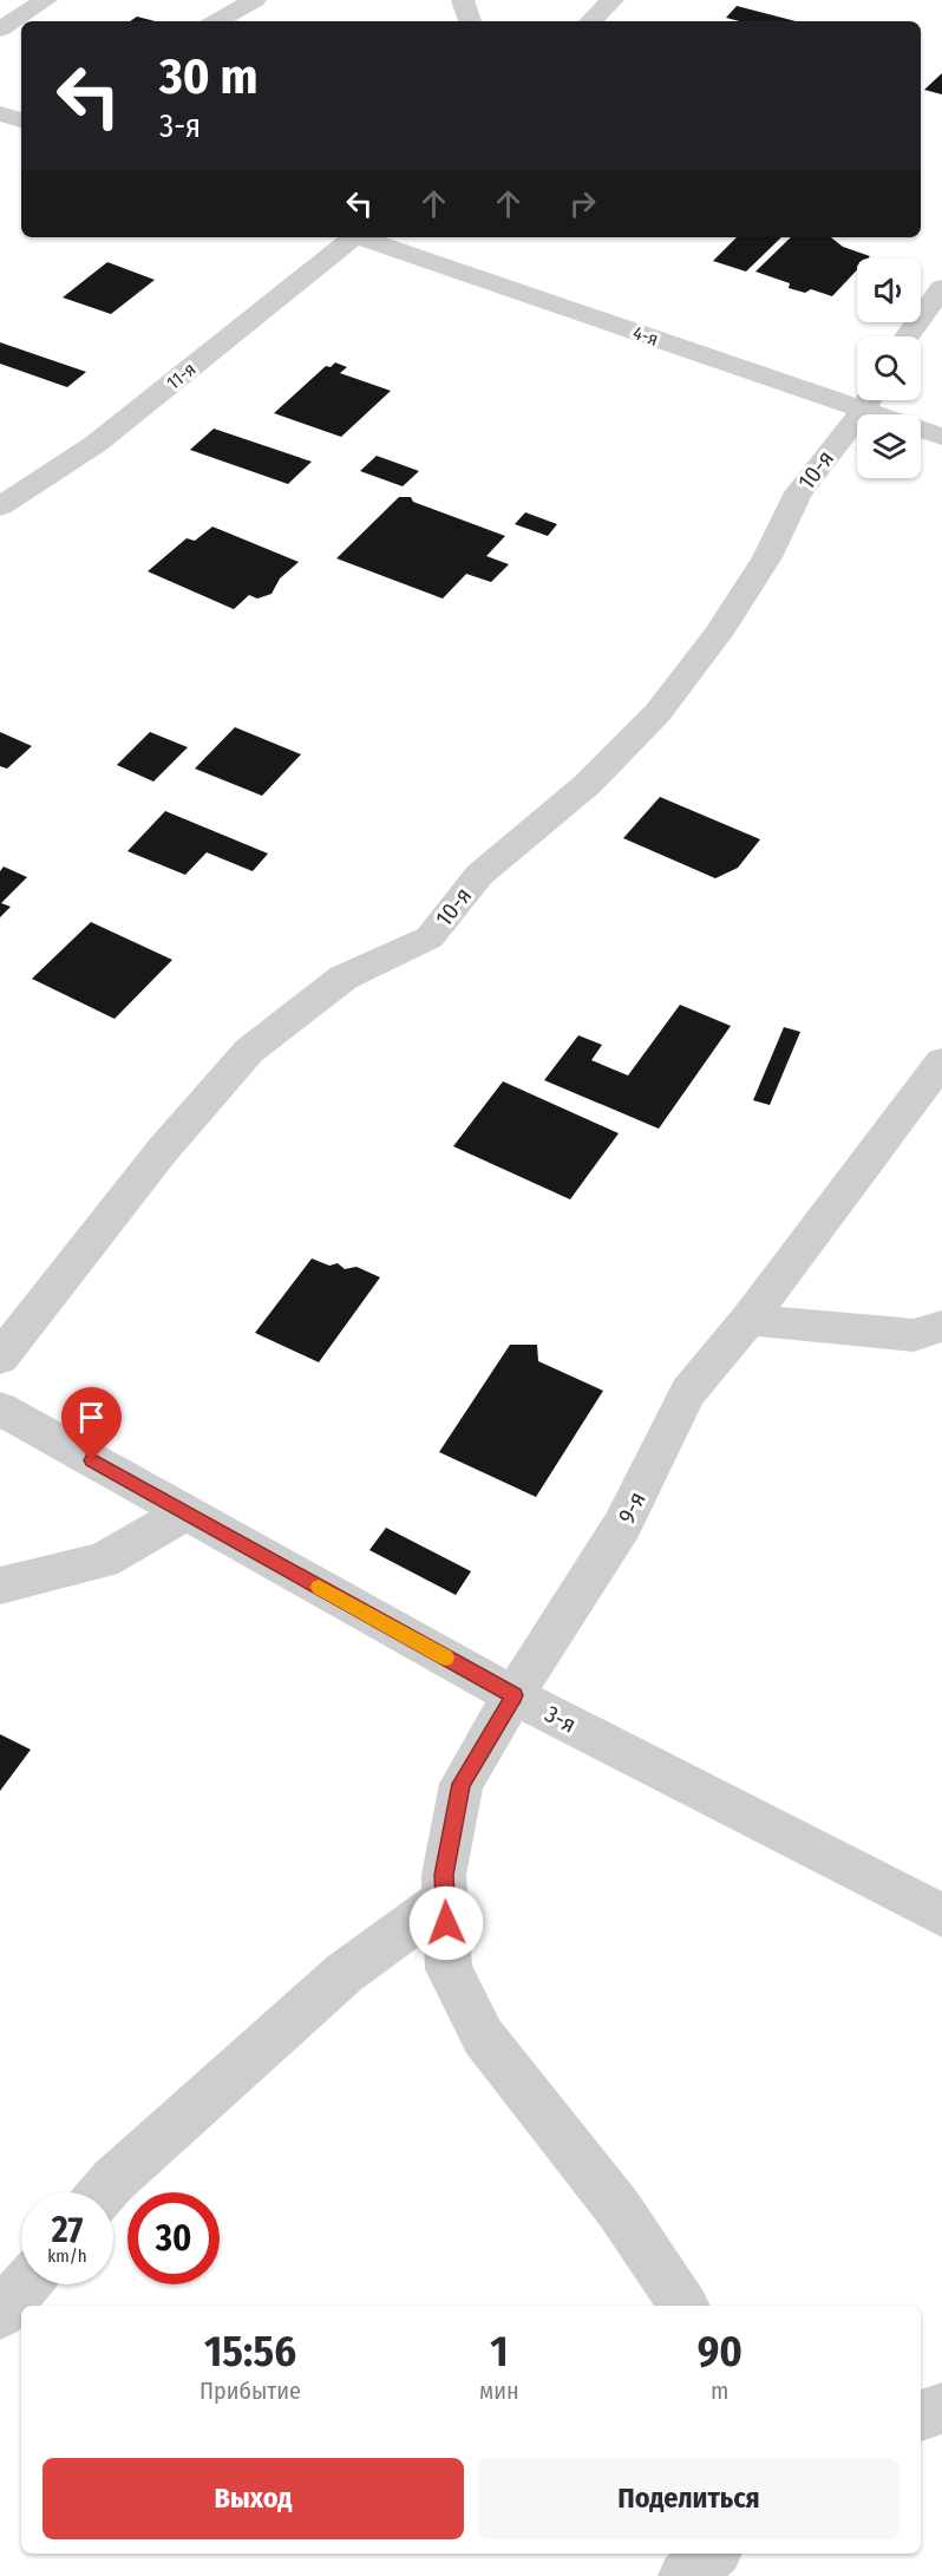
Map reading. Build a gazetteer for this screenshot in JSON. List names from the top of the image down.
{
  "streets": {
    "street": [
      "4-я",
      "11-я",
      "10-я",
      "9-я",
      "3-я"
    ]
  },
  "crossings": [
    ["9-я", "3-я"]
  ],
  "page": {
    "turn": ["30 m", "3-я"],
    "speed": "27 km/h",
    "limit": "30",
    "eta": [
      "15:56",
      "Прибытие",
      "1",
      "мин",
      "90",
      "m"
    ],
    "buttons": ["Выход", "Поделиться"]
  }
}
